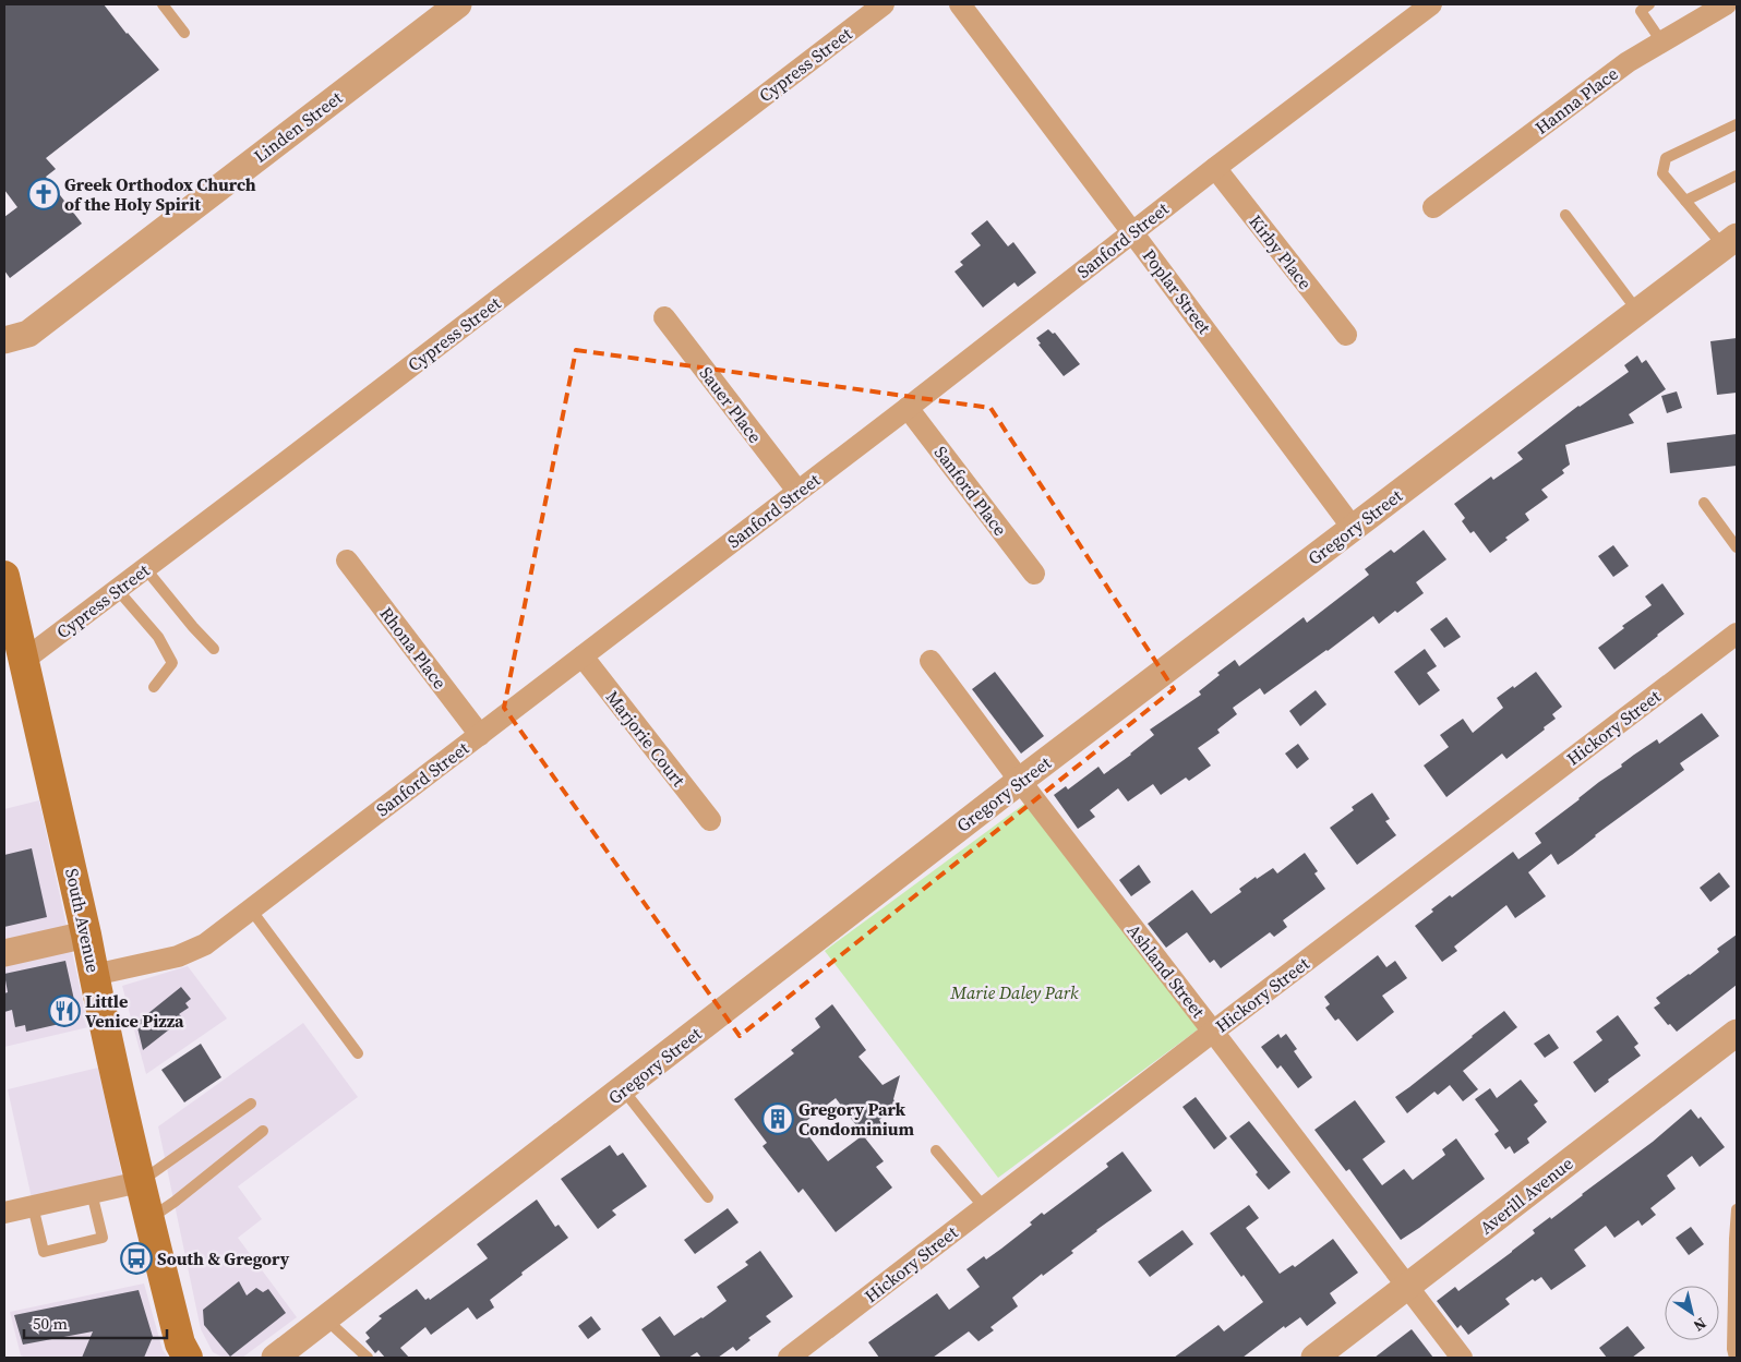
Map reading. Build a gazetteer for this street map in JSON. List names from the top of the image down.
{
  "streets": {
    "main road": ["South Avenue"],
    "street": [
      "Cypress Street",
      "Hanna Place",
      "Linden Street",
      "Sanford Street",
      "Kirby Place",
      "Poplar Street",
      "Sauer Place",
      "Sanford Place",
      "Gregory Street",
      "Rhona Place",
      "Hickory Street",
      "Marjorie Court",
      "Ashland Street",
      "Averill Avenue"
    ]
  },
  "crossings": [
    ["Cypress Street", "South Avenue"],
    ["Sanford Street", "Kirby Place"],
    ["Sanford Street", "Poplar Street"],
    ["Sanford Street", "Sauer Place"],
    ["Sanford Street", "Sanford Place"],
    ["Sanford Street", "Rhona Place"],
    ["Sanford Street", "Marjorie Court"],
    ["Sanford Street", "South Avenue"],
    ["Poplar Street", "Gregory Street"],
    ["Gregory Street", "Ashland Street"],
    ["Hickory Street", "Ashland Street"],
    ["Ashland Street", "Averill Avenue"]
  ],
  "parks": ["Marie Daley Park"],
  "places": {
    "church": ["Greek Orthodox Church of the Holy Spirit"],
    "restaurant": ["Little Venice Pizza"],
    "building": ["Gregory Park Condominium"],
    "bus stop": ["South & Gregory"]
  },
  "scale_bar": "50 m",
  "north": "bottom right"
}
